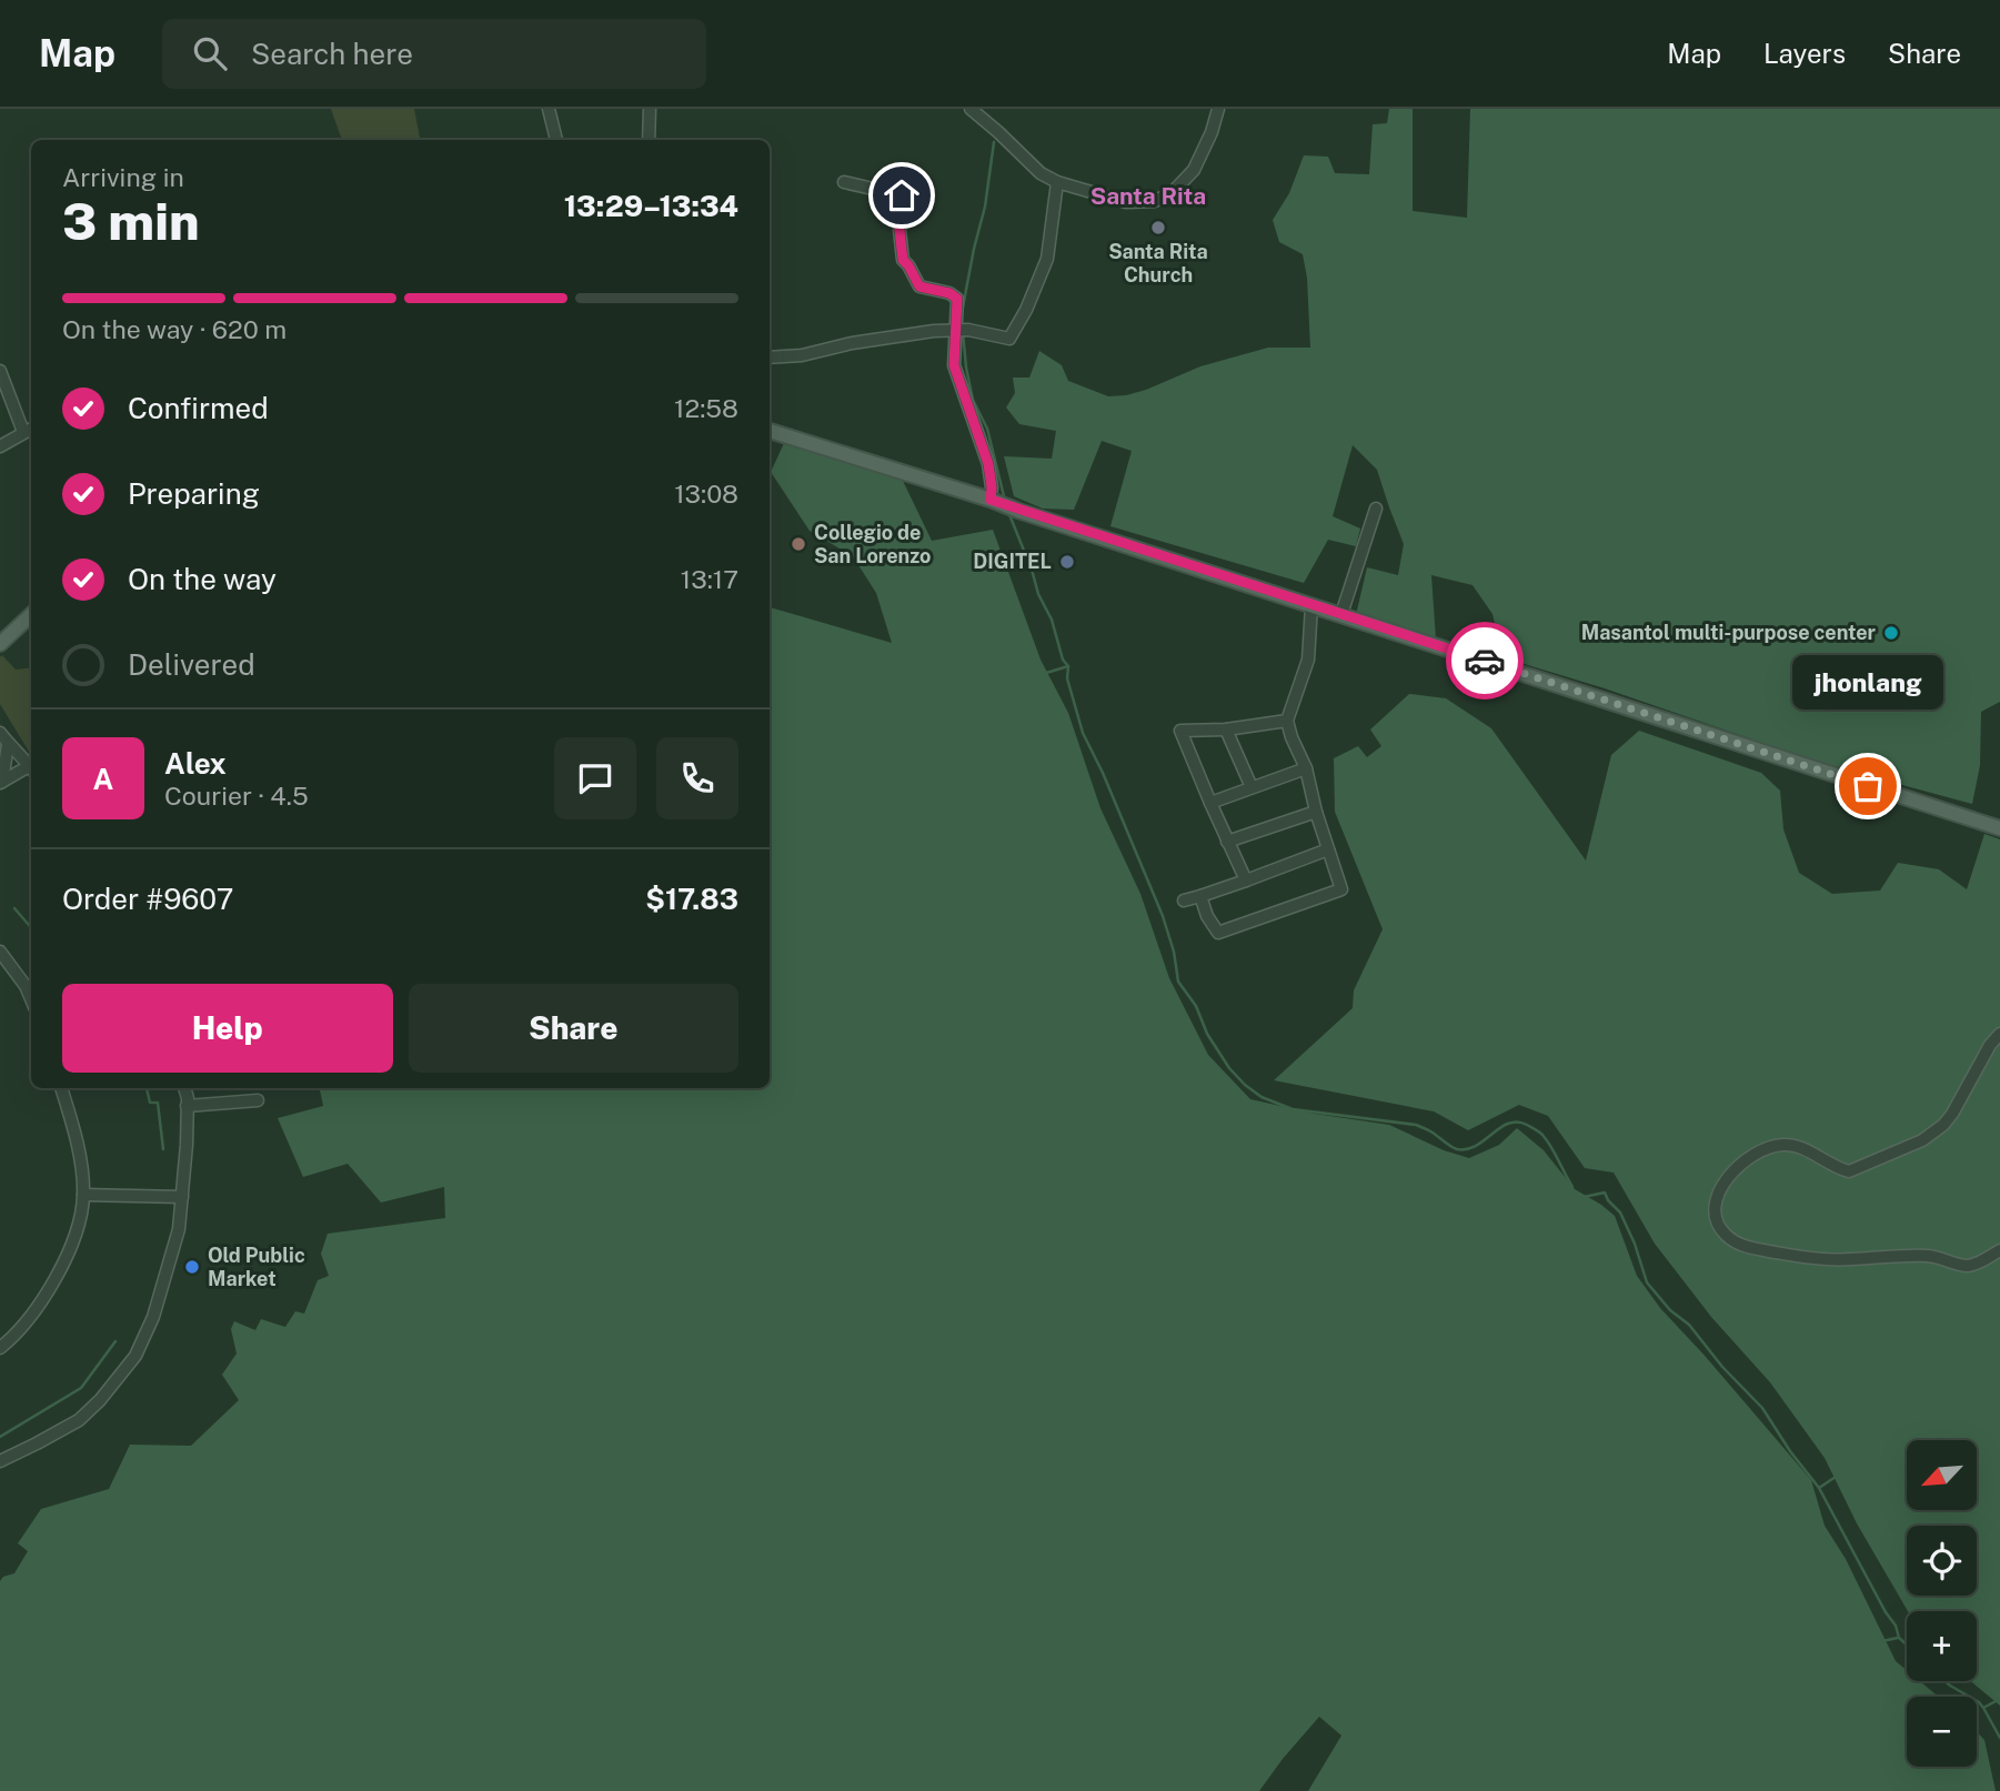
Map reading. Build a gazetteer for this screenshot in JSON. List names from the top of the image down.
{
  "districts": ["Santa Rita"],
  "places": [
    "Santa Rita Church",
    "Collegio de San Lorenzo",
    "DIGITEL",
    "Masantol multi-purpose center",
    "jhonlang",
    "Old Public Market"
  ],
  "north": "bottom left",
  "page": {
    "header": "Map",
    "search": "Search here",
    "nav": ["Map", "Layers", "Share"],
    "heading": ["3 min", "Arriving in", "13:29–13:34"],
    "panel": [
      "Alex",
      "Courier · 4.5",
      "Order #9607",
      "$17.83"
    ],
    "bar": "On the way · 620 m",
    "list": [
      ["Confirmed", "12:58"],
      ["Preparing", "13:08"],
      ["On the way", "13:17"],
      "Delivered"
    ],
    "bubble": "jhonlang",
    "round": "A",
    "buttons": ["Help", "Share"],
    "map_buttons": ["+", "−"]
  }
}
